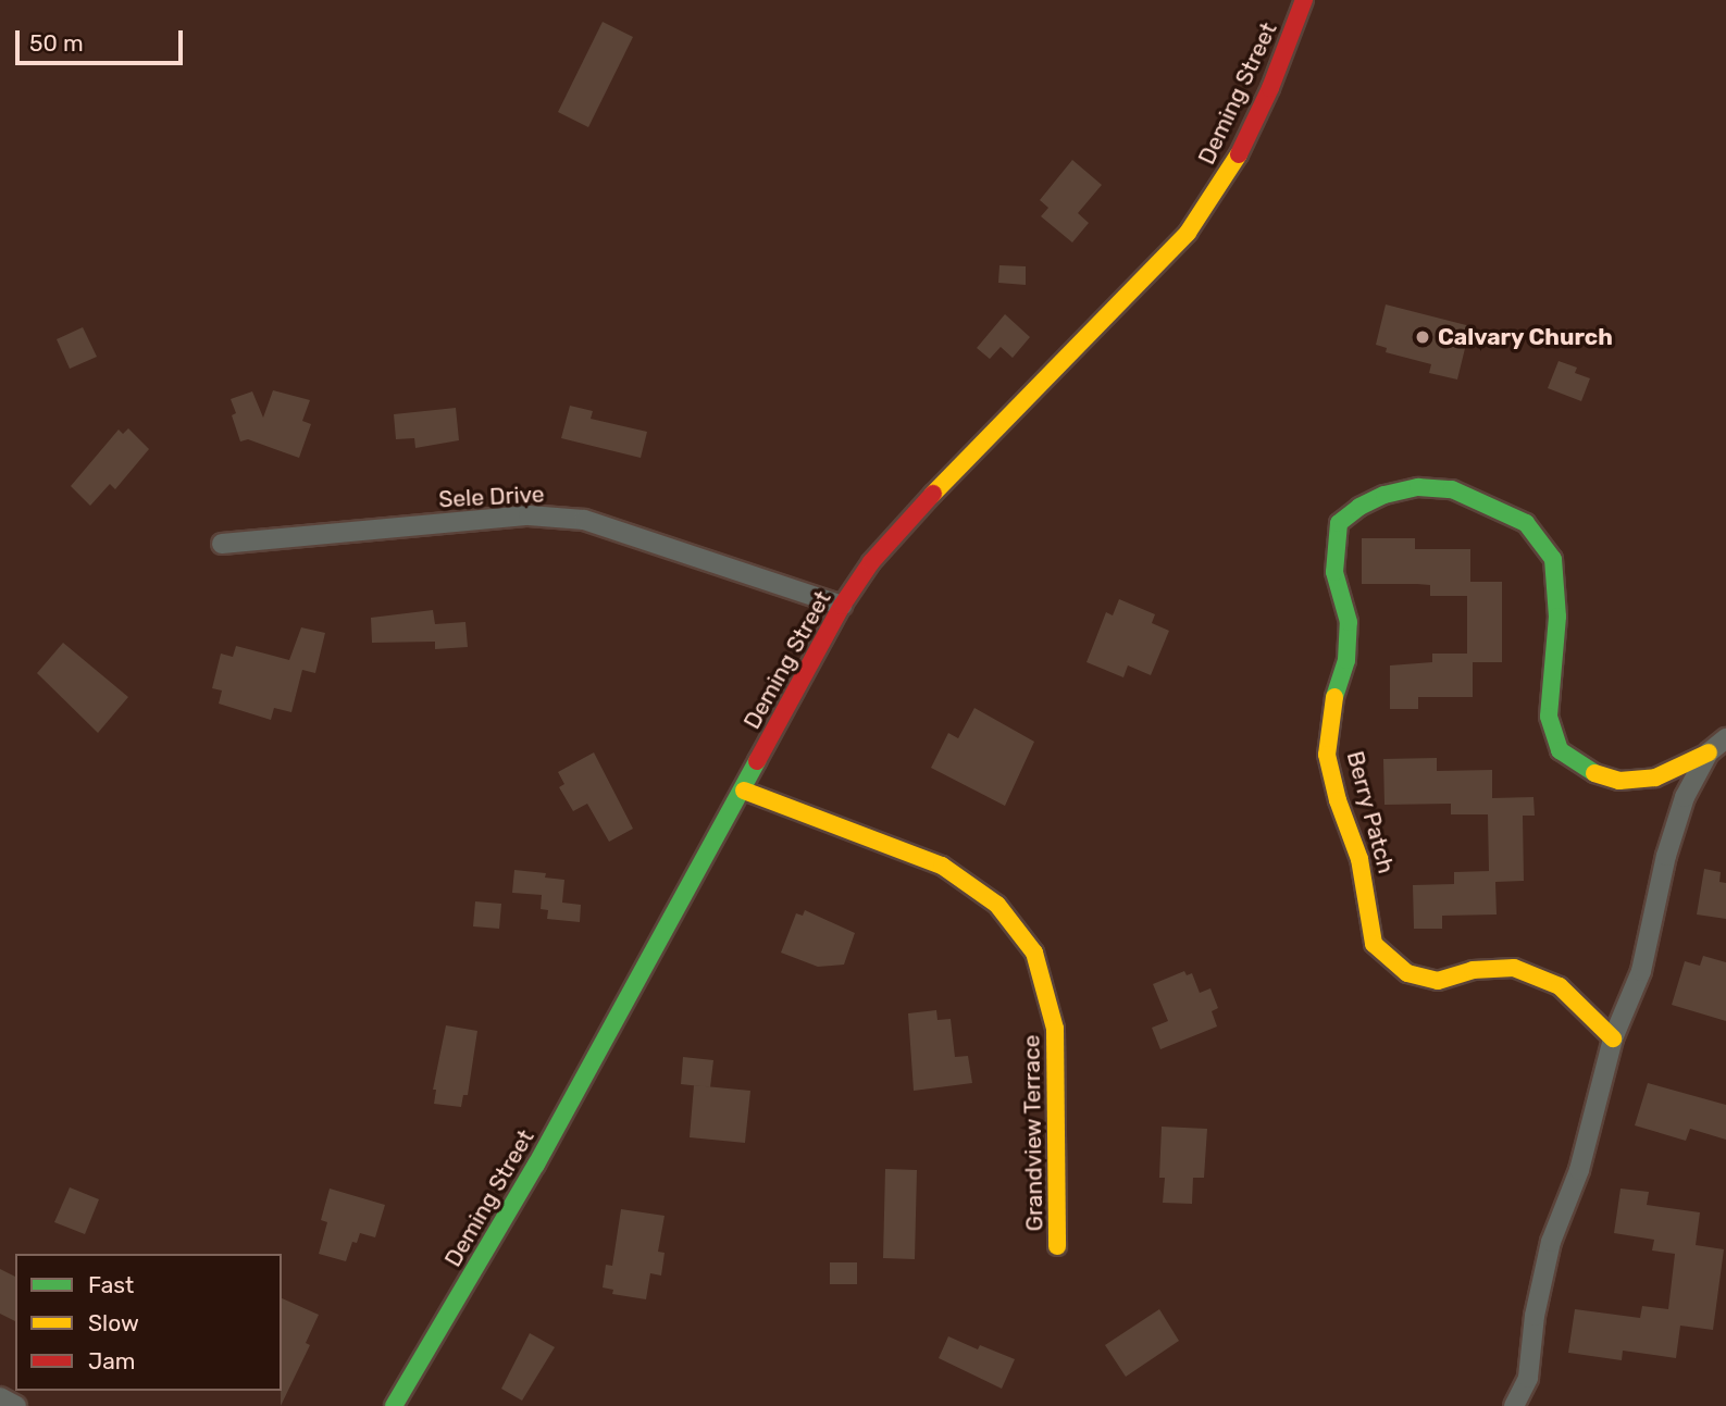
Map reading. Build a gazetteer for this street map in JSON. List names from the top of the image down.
{
  "streets": {
    "street": [
      "Deming Street",
      "Sele Drive",
      "Berry Patch",
      "Grandview Terrace"
    ]
  },
  "crossings": [
    ["Deming Street", "Sele Drive"],
    ["Deming Street", "Grandview Terrace"]
  ],
  "places": ["Calvary Church"],
  "legend": ["Fast", "Slow", "Jam"],
  "scale_bar": "50 m"
}
